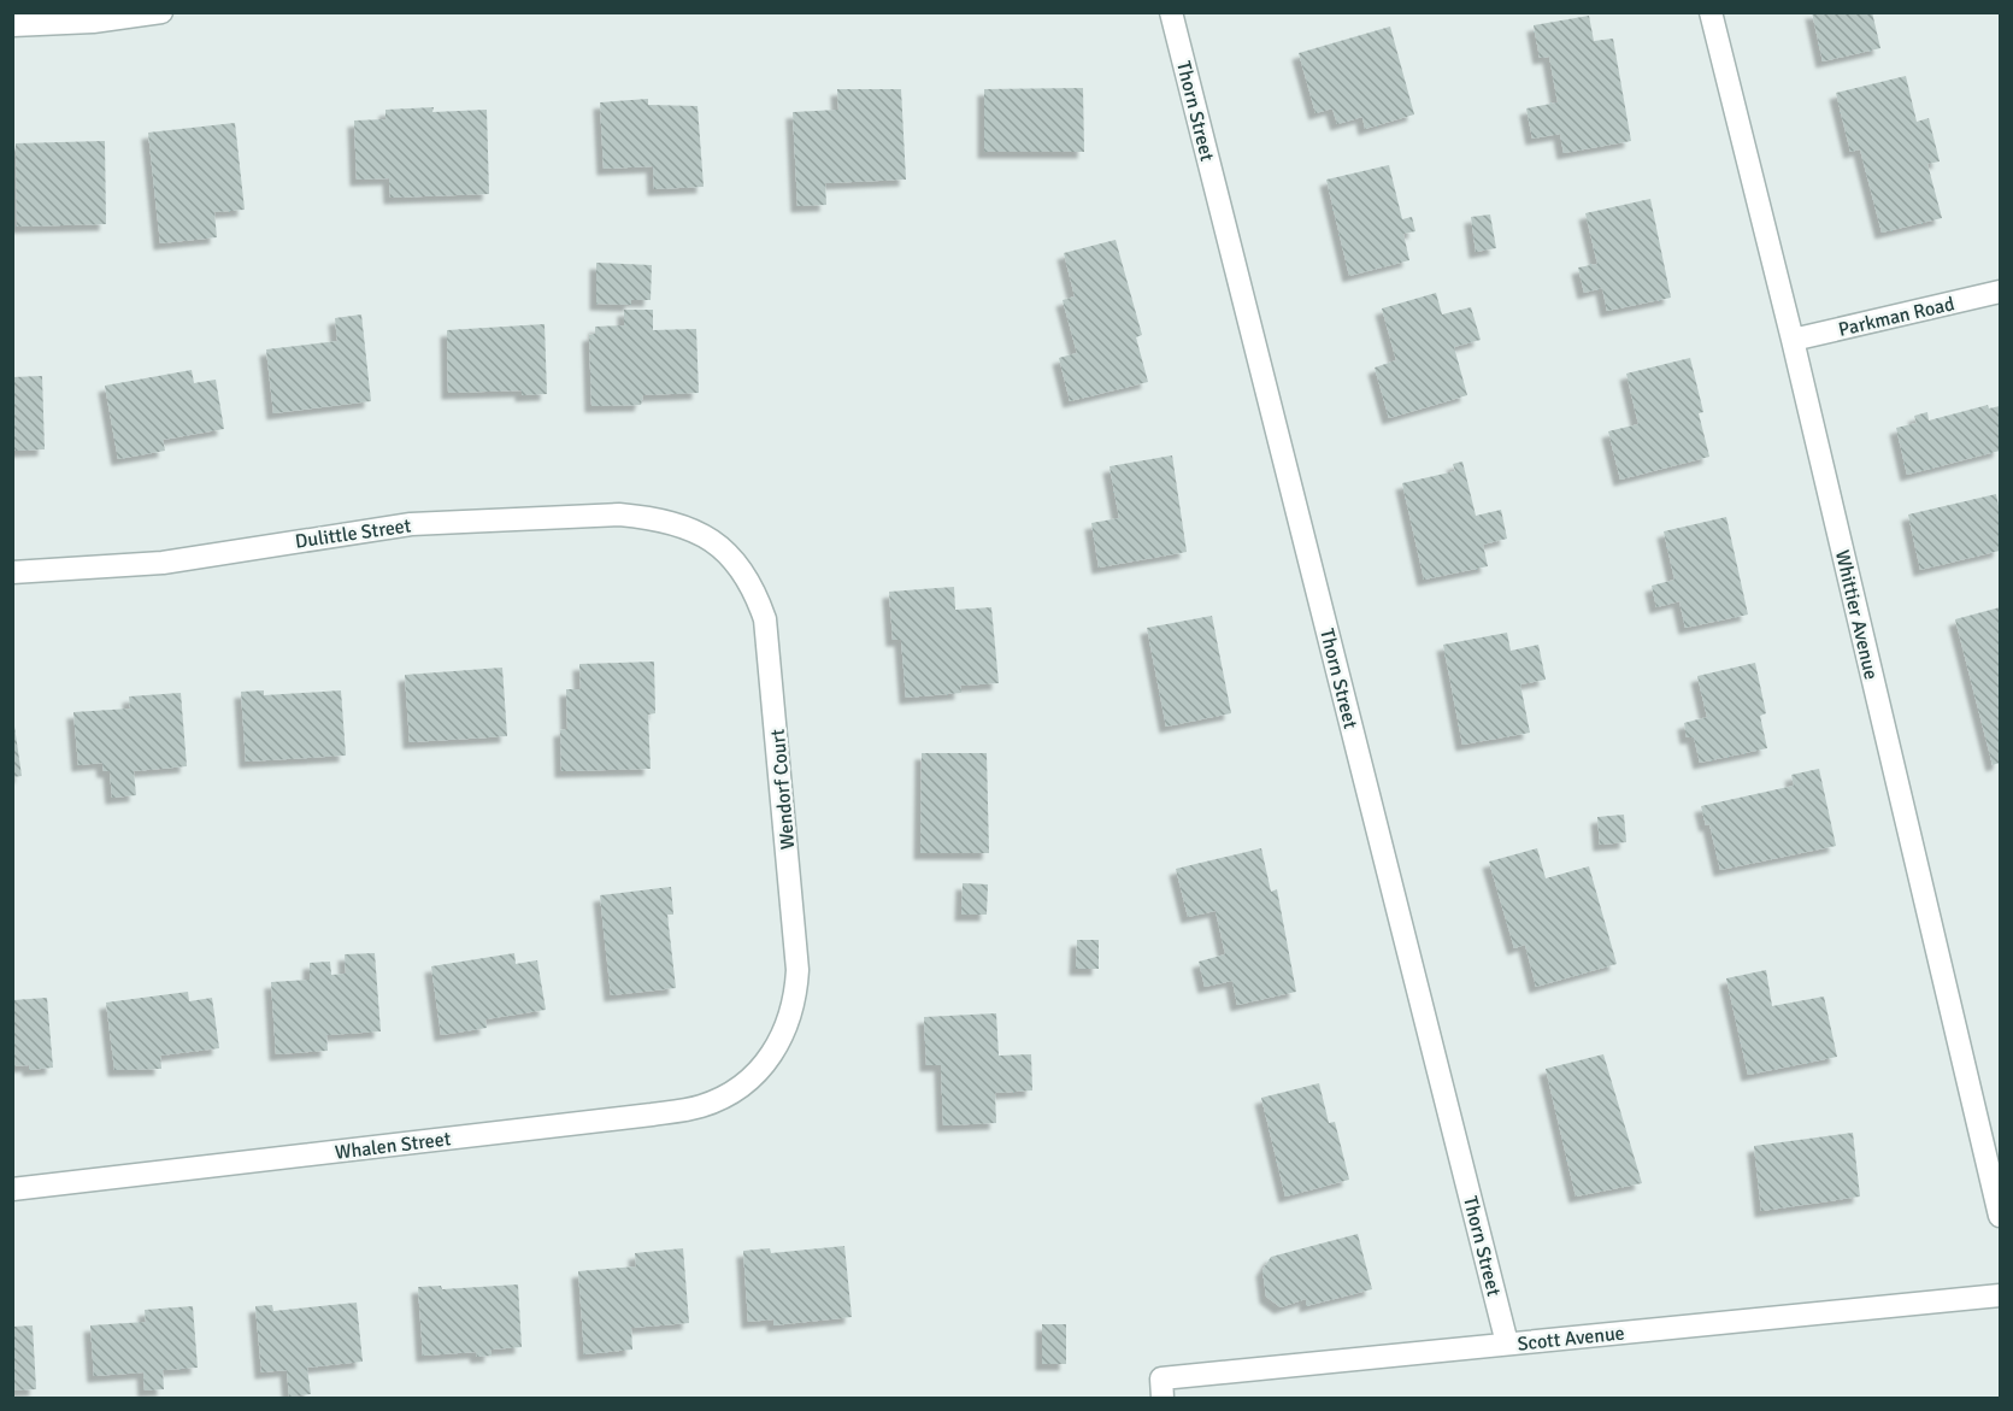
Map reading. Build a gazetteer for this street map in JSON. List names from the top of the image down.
{
  "streets": {
    "street": [
      "Thorn Street",
      "Parkman Road",
      "Dulittle Street",
      "Whittier Avenue",
      "Wendorf Court",
      "Whalen Street",
      "Scott Avenue"
    ]
  },
  "crossings": [
    ["Thorn Street", "Scott Avenue"],
    ["Parkman Road", "Whittier Avenue"],
    ["Dulittle Street", "Wendorf Court"],
    ["Wendorf Court", "Whalen Street"]
  ]
}
